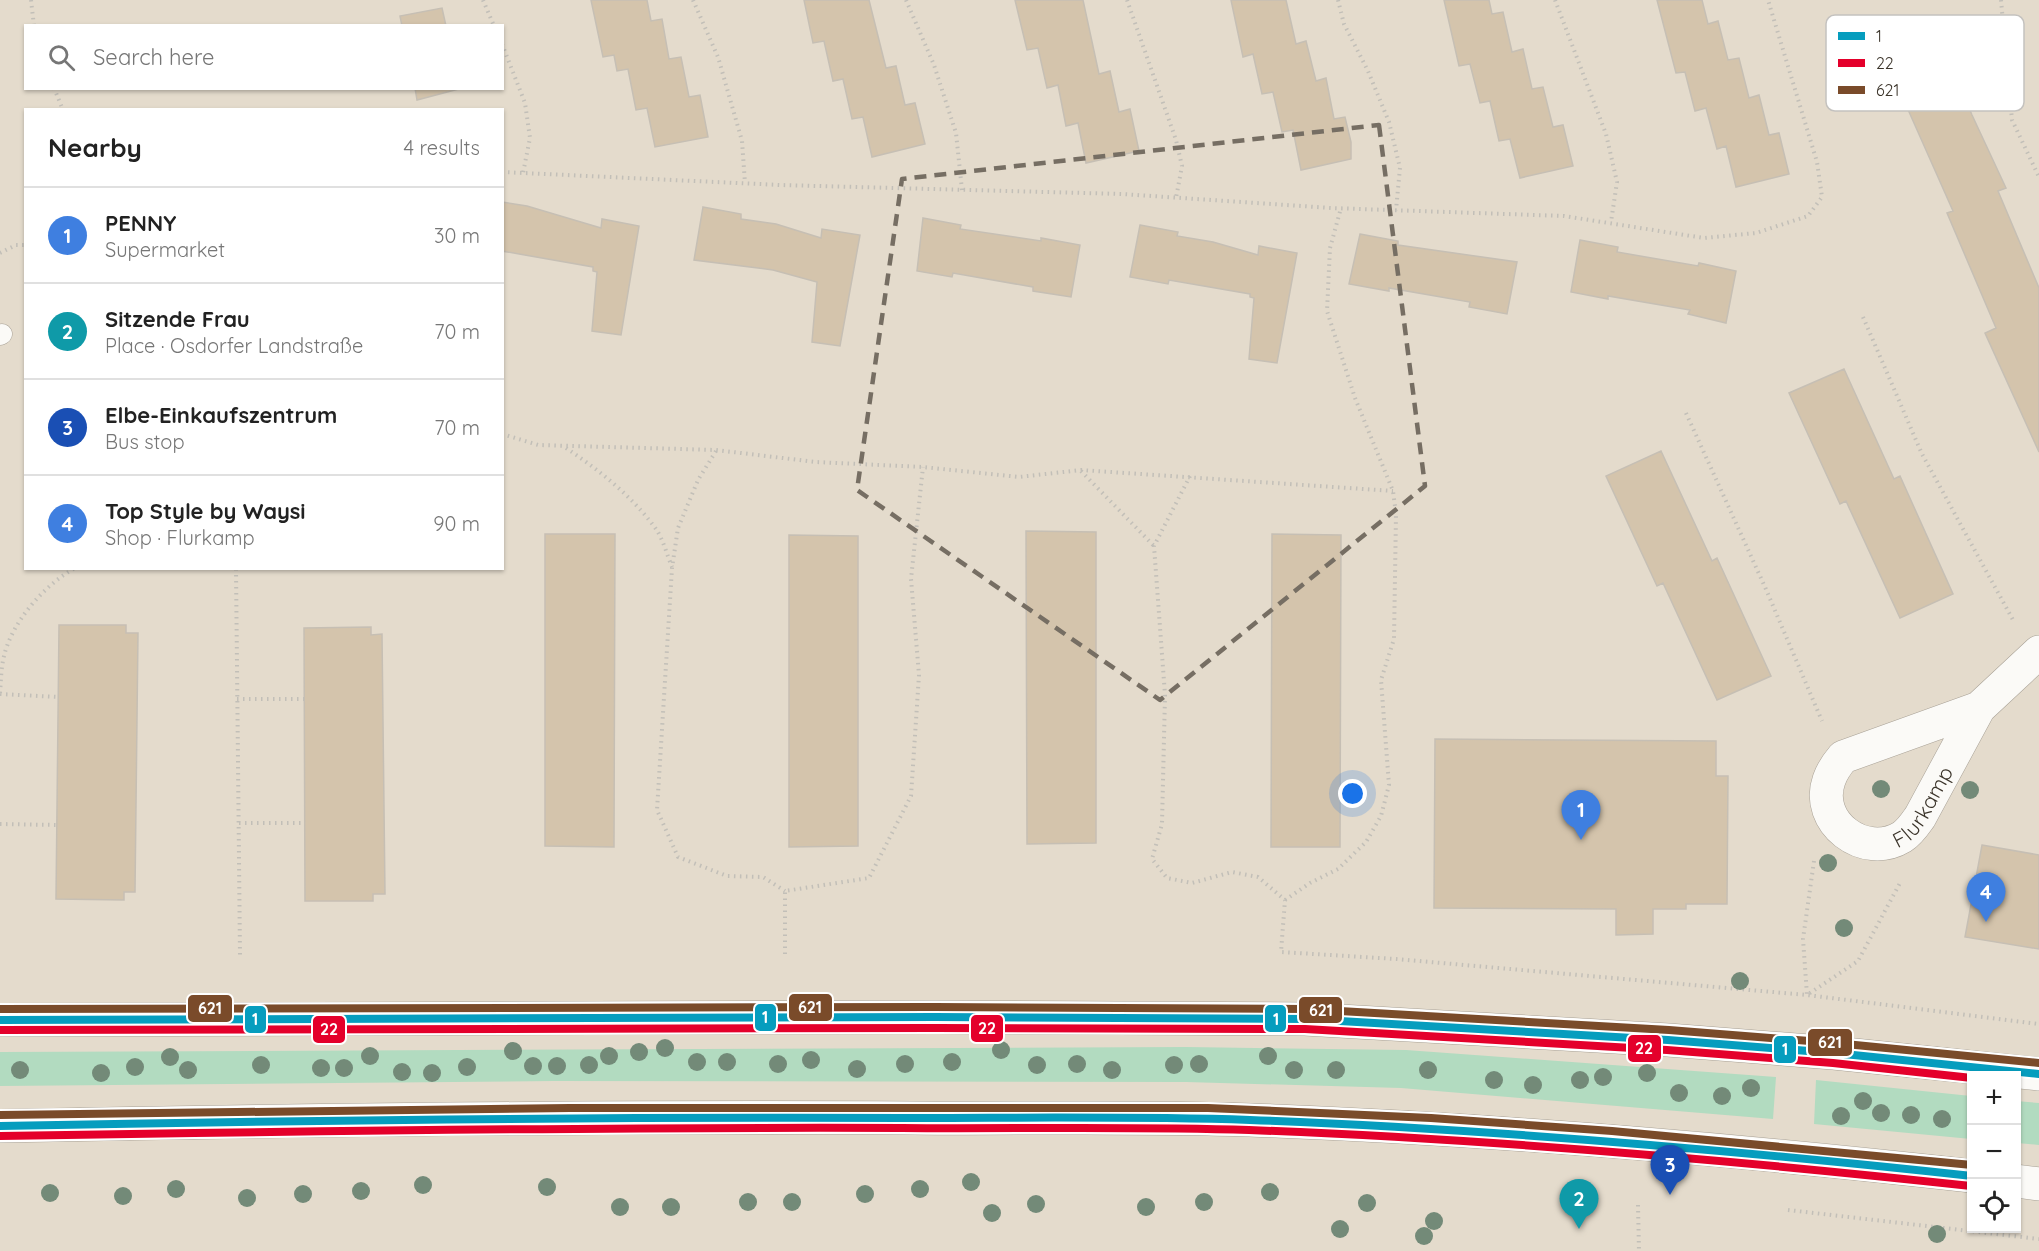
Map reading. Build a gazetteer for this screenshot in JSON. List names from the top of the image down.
{
  "streets": {
    "main road": ["Flurkamp"]
  },
  "lines": ["transit line 621", "transit line 1", "transit line 22"],
  "legend": ["1", "22", "621"],
  "page": {
    "search": "Search here",
    "heading": ["Nearby", "4 results"],
    "list": [
      {
        "mark": "1",
        "name": "PENNY",
        "note": "Supermarket",
        "value": "30 m"
      },
      {
        "mark": "2",
        "name": "Sitzende Frau",
        "note": "Place · Osdorfer Landstraße",
        "value": "70 m"
      },
      {
        "mark": "3",
        "name": "Elbe-Einkaufszentrum",
        "note": "Bus stop",
        "value": "70 m"
      },
      {
        "mark": "4",
        "name": "Top Style by Waysi",
        "note": "Shop · Flurkamp",
        "value": "90 m"
      }
    ],
    "pins": [
      "1",
      "4",
      "3",
      "2"
    ],
    "map_buttons": ["+", "−"]
  }
}
